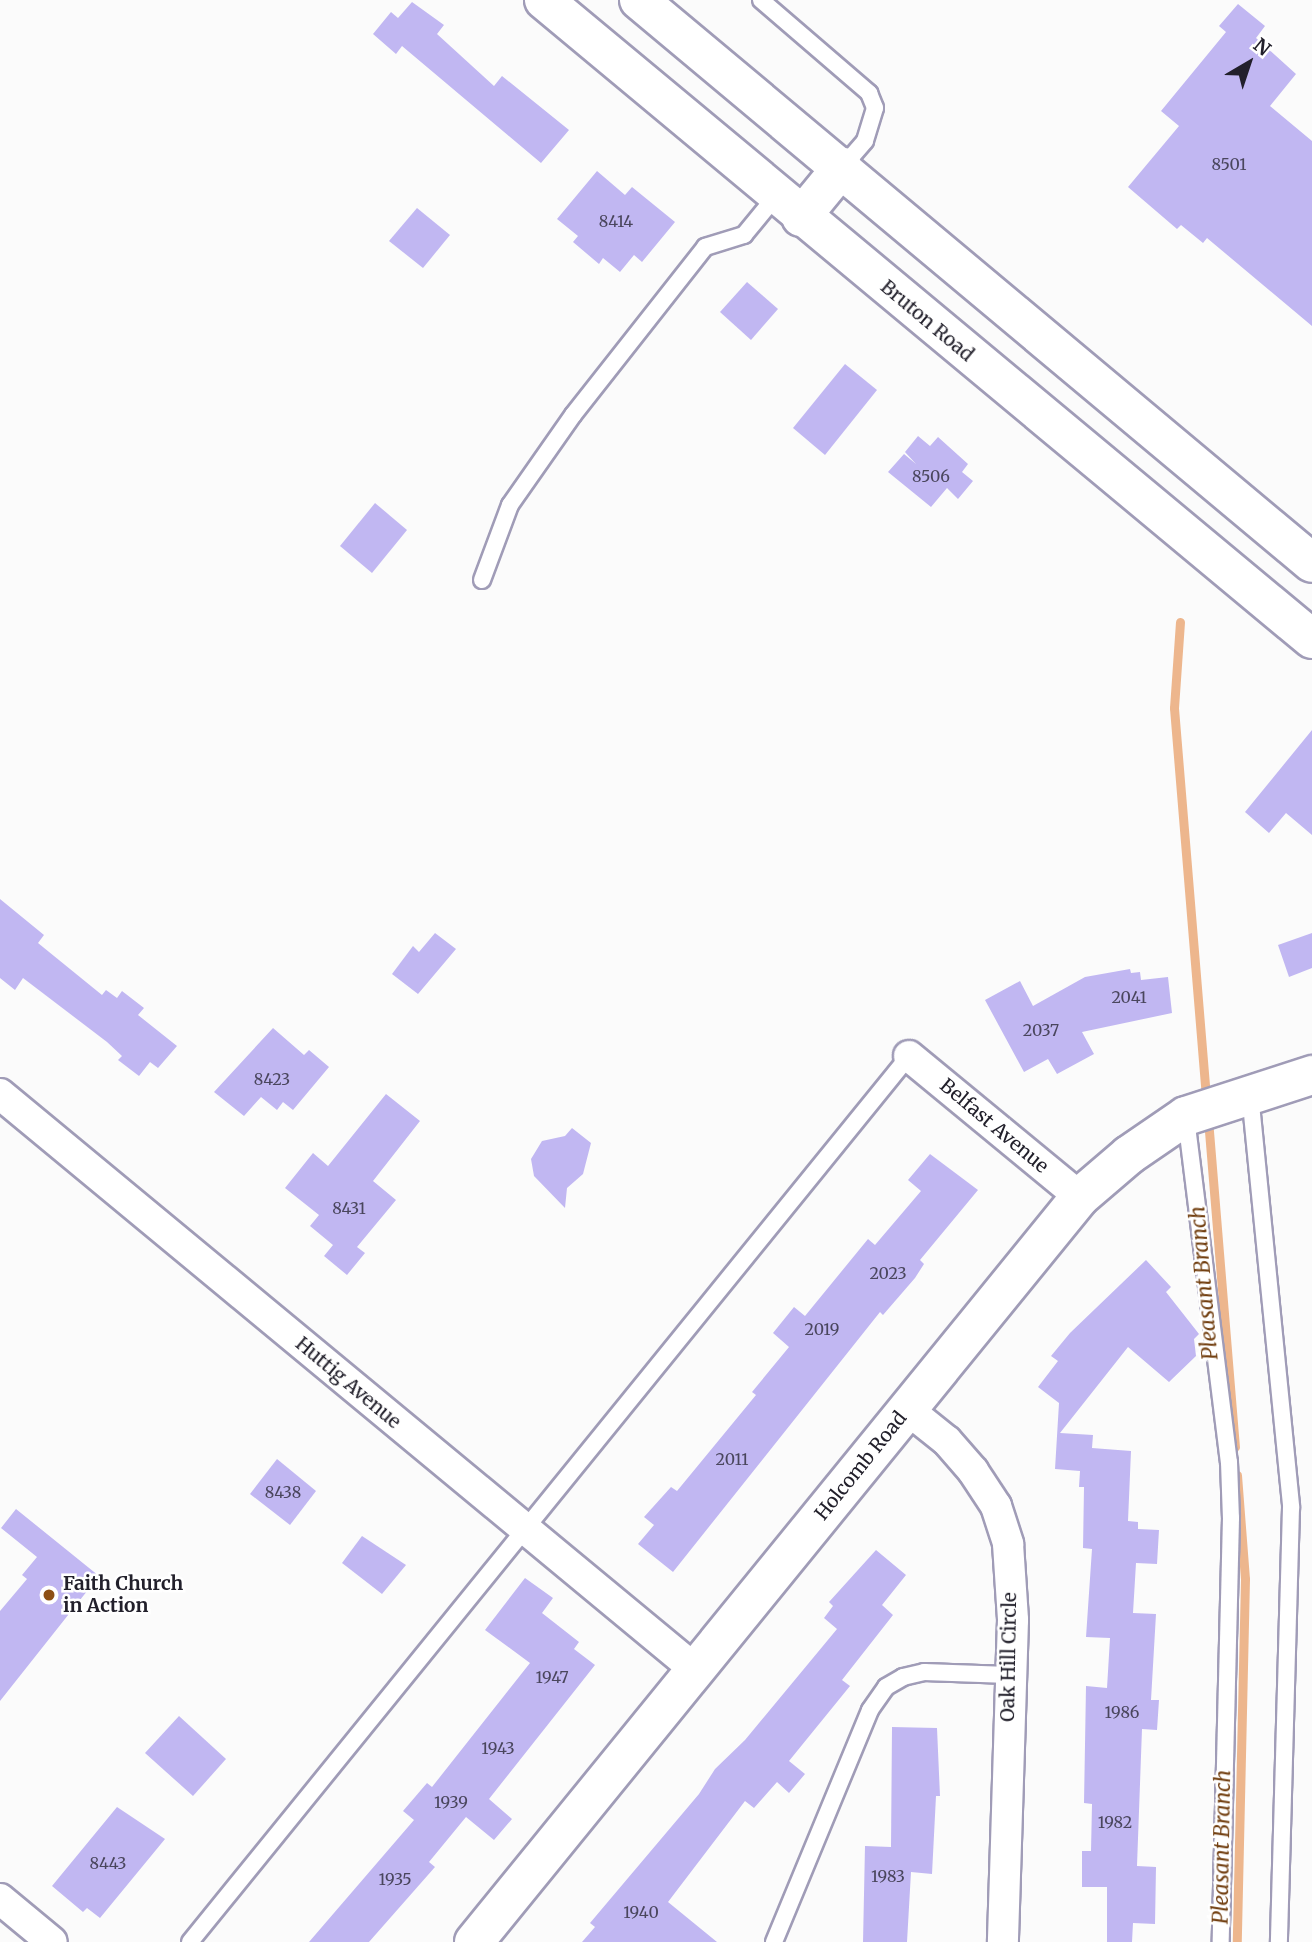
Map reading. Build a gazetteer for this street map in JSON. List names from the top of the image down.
{
  "streets": {
    "main road": ["Bruton Road", "Holcomb Road"],
    "street": ["Belfast Avenue", "Huttig Avenue", "Oak Hill Circle"]
  },
  "crossings": [
    ["Belfast Avenue", "Holcomb Road"],
    ["Huttig Avenue", "Holcomb Road"],
    ["Holcomb Road", "Oak Hill Circle"]
  ],
  "water": ["Pleasant Branch"],
  "places": ["Faith Church in Action"],
  "house_numbers": [
    "8501",
    "8414",
    "8506",
    "2041",
    "2037",
    "8423",
    "8431",
    "2023",
    "2019",
    "2011",
    "8438",
    "1947",
    "1986",
    "1943",
    "1939",
    "1982",
    "8443",
    "1983",
    "1935",
    "1940"
  ],
  "north": "top right"
}
